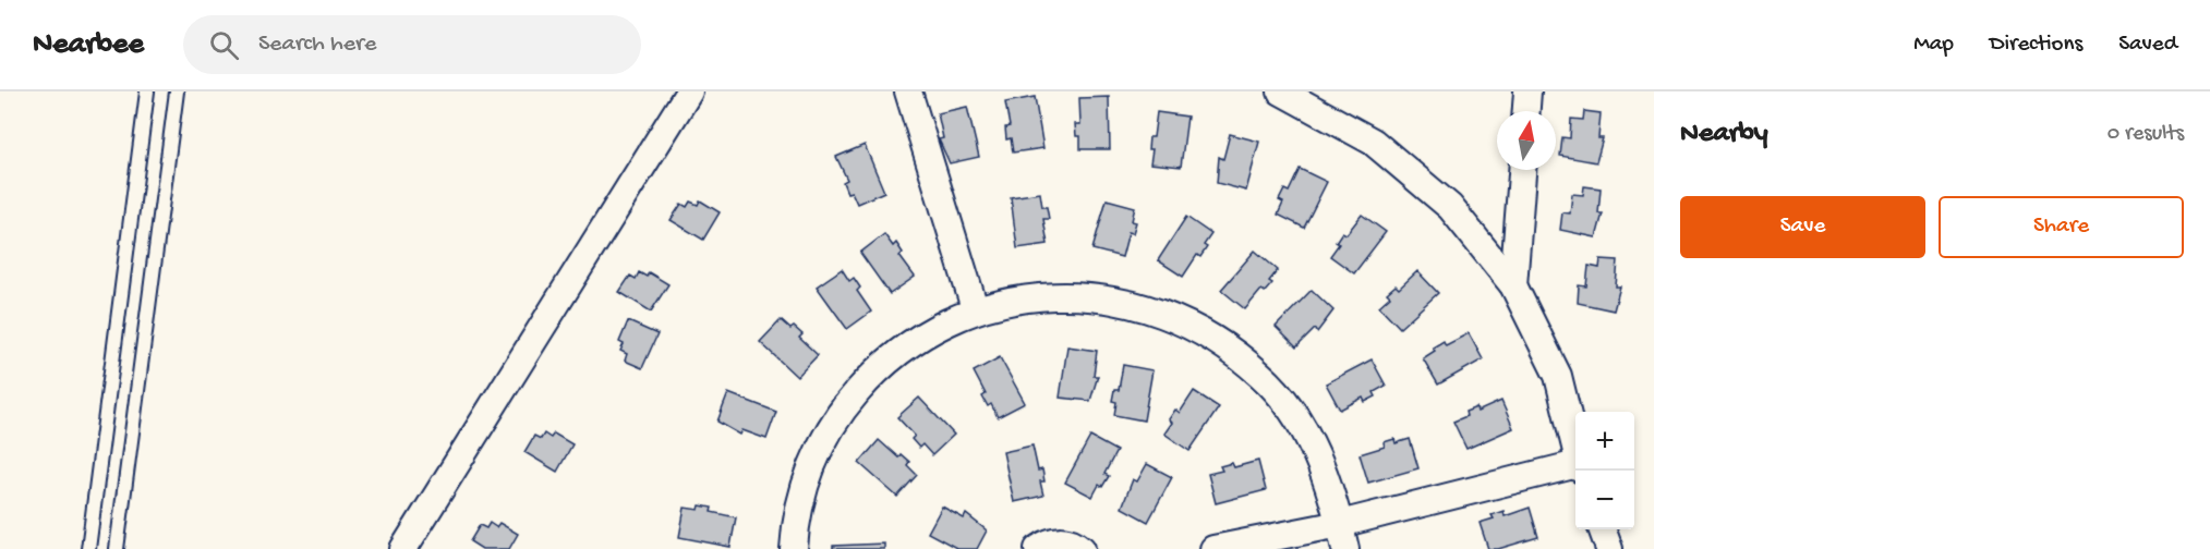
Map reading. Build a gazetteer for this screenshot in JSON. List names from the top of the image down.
{
  "north": "top",
  "page": {
    "header": "Nearbee",
    "search": "Search here",
    "nav": ["Map", "Directions", "Saved"],
    "heading": ["Nearby", "0 results"],
    "buttons": ["Save", "Share"],
    "map_buttons": ["+", "−"]
  }
}
